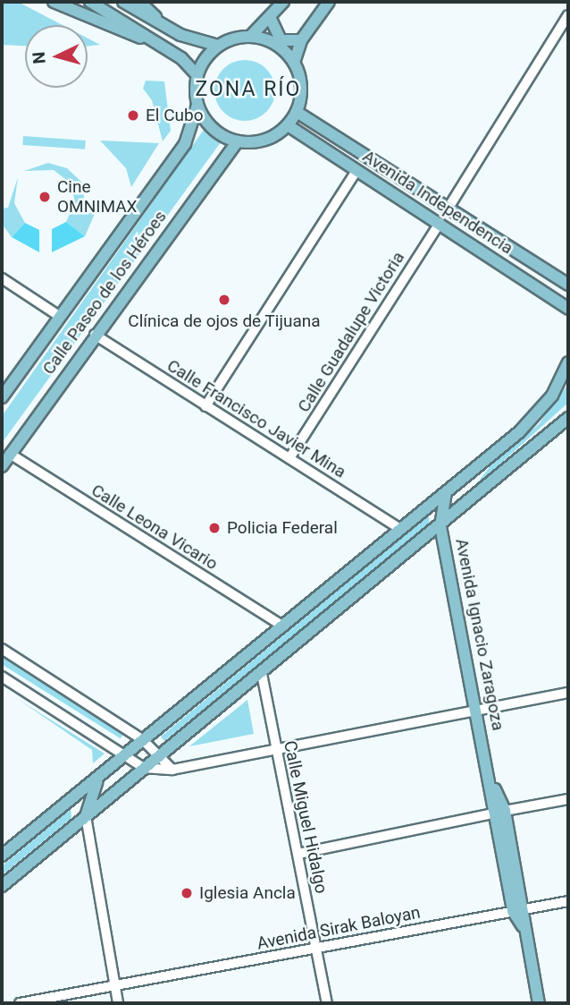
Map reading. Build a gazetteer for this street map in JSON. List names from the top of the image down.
{
  "streets": {
    "main road": ["Avenida Independencia", "Calle Paseo de los Héroes", "Avenida Ignacio Zaragoza"],
    "street": [
      "Calle Guadalupe Victoria",
      "Calle Francisco Javier Mina",
      "Calle Leona Vicario",
      "Calle Miguel Hidalgo",
      "Avenida Sirak Baloyan"
    ]
  },
  "crossings": [
    ["Avenida Independencia", "Calle Paseo de los Héroes"],
    ["Avenida Independencia", "Calle Guadalupe Victoria"],
    ["Calle Paseo de los Héroes", "Calle Francisco Javier Mina"],
    ["Calle Paseo de los Héroes", "Calle Leona Vicario"],
    ["Calle Guadalupe Victoria", "Calle Francisco Javier Mina"],
    ["Avenida Ignacio Zaragoza", "Avenida Sirak Baloyan"],
    ["Calle Miguel Hidalgo", "Avenida Sirak Baloyan"]
  ],
  "districts": ["ZONA RÍO"],
  "places": [
    "El Cubo",
    "Cine OMNIMAX",
    "Clínica de ojos de Tijuana",
    "Policia Federal",
    "Iglesia Ancla"
  ],
  "north": "left"
}
